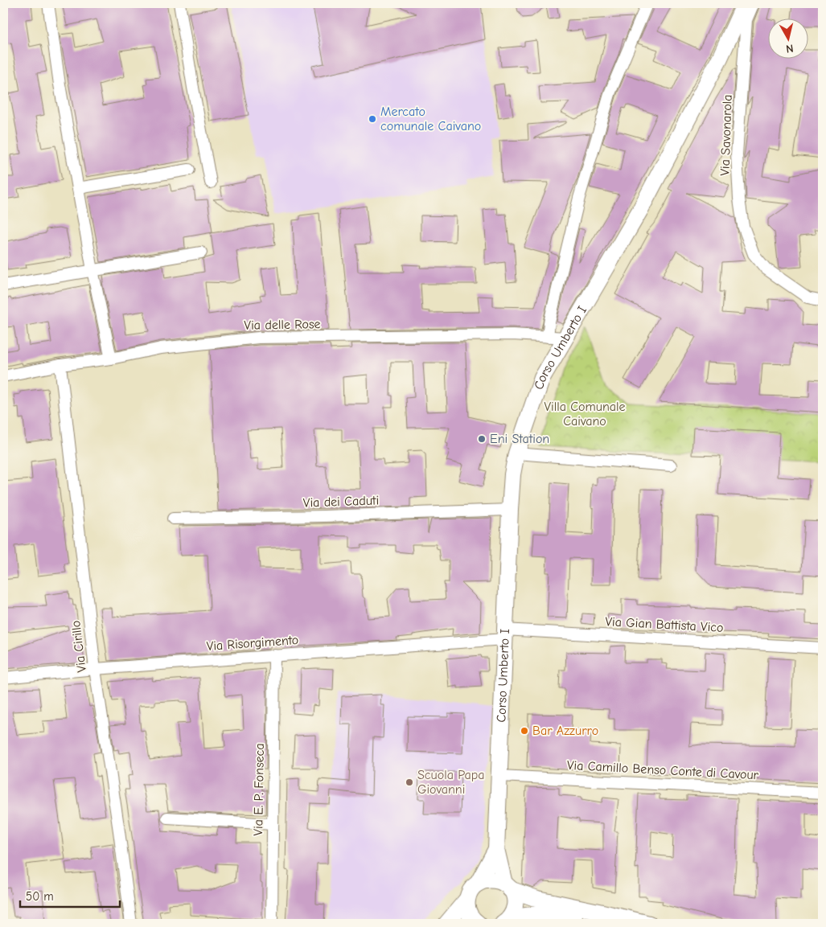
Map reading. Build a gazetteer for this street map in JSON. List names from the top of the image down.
{
  "streets": {
    "main road": ["Corso Umberto I"],
    "street": [
      "Via Savonarola",
      "Via delle Rose",
      "Via dei Caduti",
      "Via Gian Battista Vico",
      "Via Risorgimento",
      "Via Cirillo",
      "Via Camillo Benso Conte di Cavour",
      "Via E. P. Fonseca"
    ]
  },
  "crossings": [
    ["Via delle Rose", "Corso Umberto I"],
    ["Via delle Rose", "Via Cirillo"],
    ["Corso Umberto I", "Via dei Caduti"],
    ["Corso Umberto I", "Via Gian Battista Vico"],
    ["Corso Umberto I", "Via Risorgimento"],
    ["Corso Umberto I", "Via Camillo Benso Conte di Cavour"],
    ["Via Gian Battista Vico", "Via Risorgimento"],
    ["Via Risorgimento", "Via Cirillo"],
    ["Via Risorgimento", "Via E. P. Fonseca"]
  ],
  "parks": ["Villa Comunale Caivano"],
  "places": [
    "Mercato comunale Caivano",
    "Eni Station",
    "Bar Azzurro",
    "Scuola Papa Giovanni"
  ],
  "scale_bar": "50 m",
  "north": "bottom"
}
